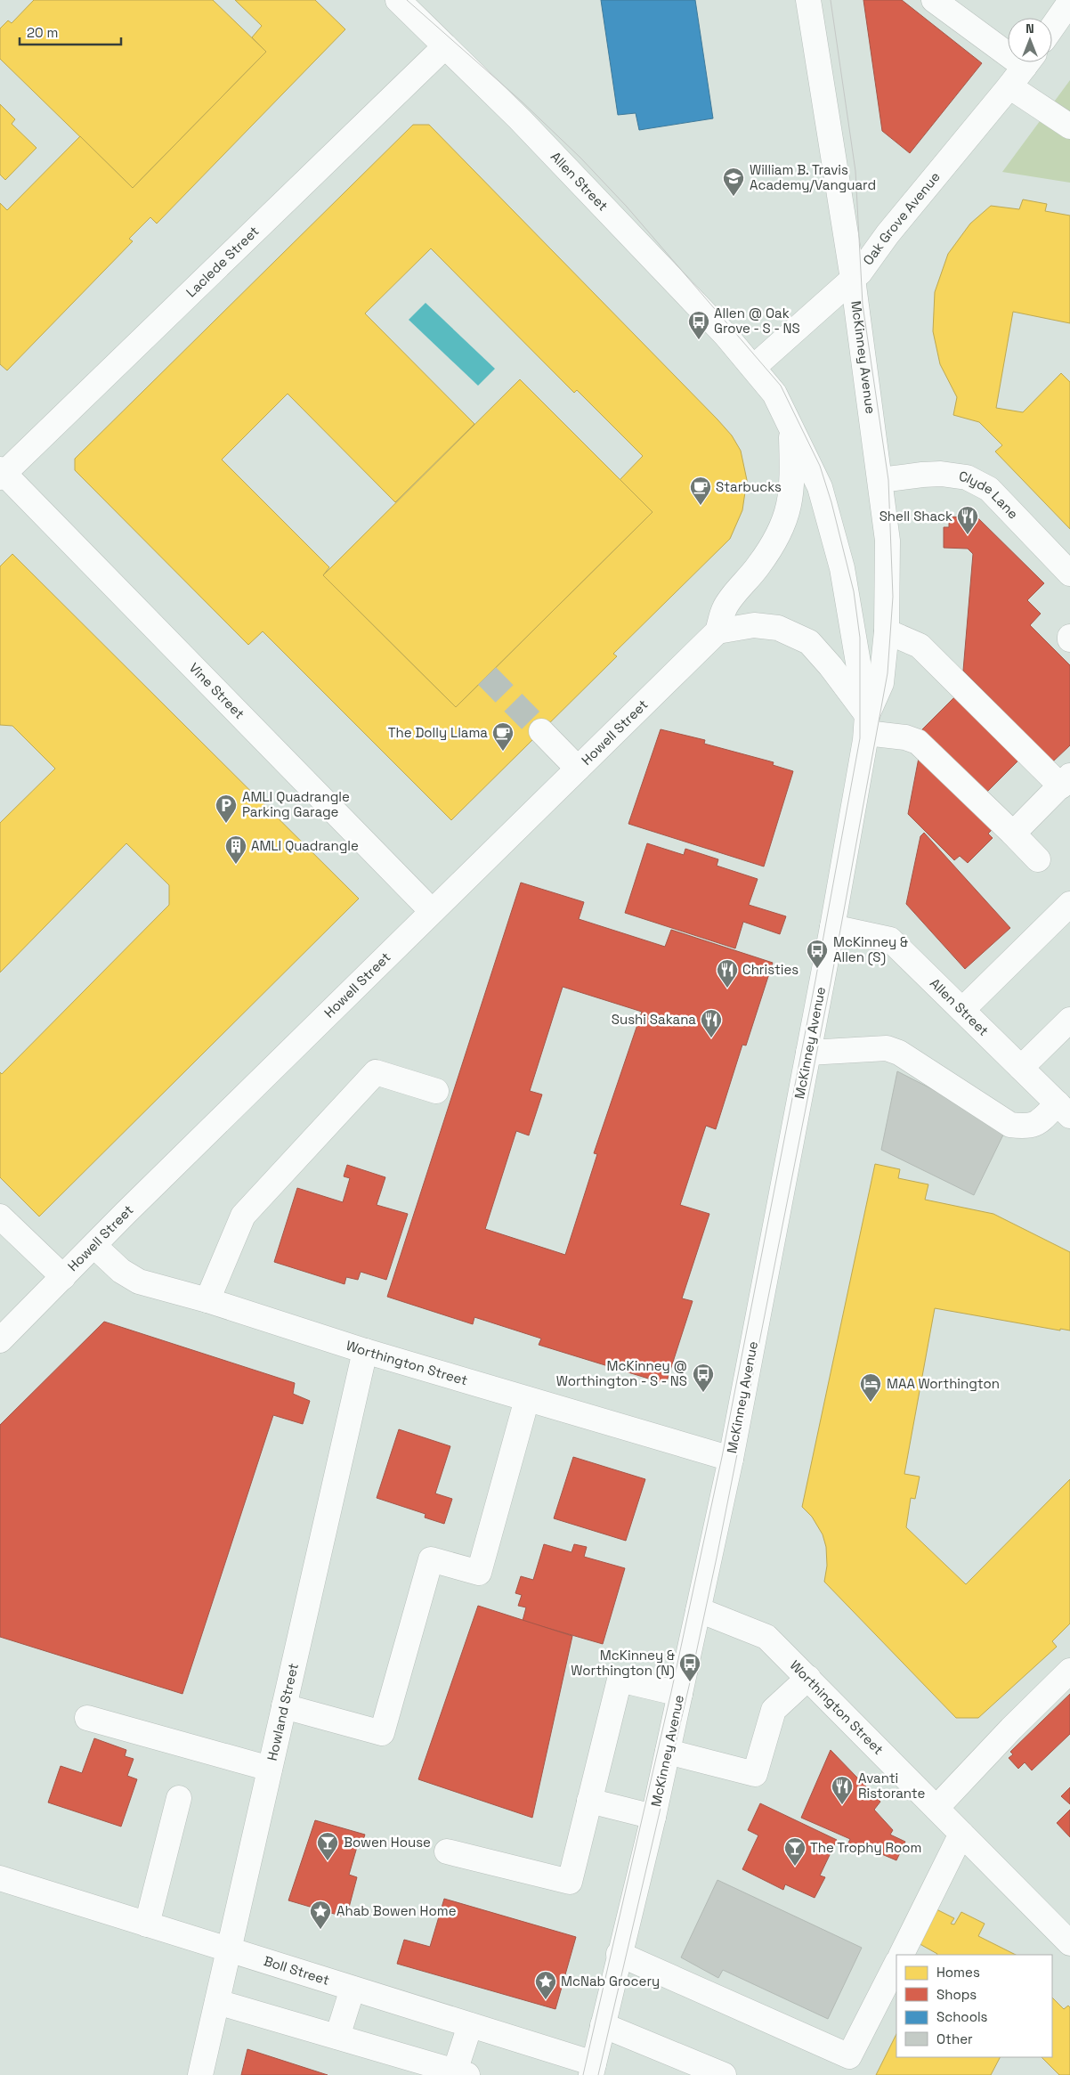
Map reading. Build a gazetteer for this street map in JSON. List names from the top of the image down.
{
  "streets": {
    "street": [
      "Allen Street",
      "Oak Grove Avenue",
      "Laclede Street",
      "McKinney Avenue",
      "Clyde Lane",
      "Vine Street",
      "Howell Street",
      "Worthington Street",
      "Howland Street",
      "Boll Street"
    ]
  },
  "crossings": [
    ["Allen Street", "Oak Grove Avenue"],
    ["Allen Street", "Laclede Street"],
    ["Allen Street", "McKinney Avenue"],
    ["Oak Grove Avenue", "McKinney Avenue"],
    ["Laclede Street", "Vine Street"],
    ["McKinney Avenue", "Clyde Lane"],
    ["McKinney Avenue", "Howell Street"],
    ["McKinney Avenue", "Worthington Street"],
    ["McKinney Avenue", "Boll Street"],
    ["Vine Street", "Howell Street"],
    ["Howell Street", "Worthington Street"],
    ["Worthington Street", "Howland Street"],
    ["Howland Street", "Boll Street"]
  ],
  "places": {
    "school or university": ["William B. Travis Academy/Vanguard"],
    "bus stop": [
      "Allen @ Oak Grove - S - NS",
      "McKinney & Allen (S)",
      "McKinney @ Worthington - S - NS",
      "McKinney & Worthington (N)"
    ],
    "cafe": ["Starbucks", "The Dolly Llama"],
    "restaurant": [
      "Shell Shack",
      "Christies",
      "Sushi Sakana",
      "Avanti Ristorante"
    ],
    "parking": ["AMLI Quadrangle Parking Garage"],
    "building": ["AMLI Quadrangle"],
    "hotel": ["MAA Worthington"],
    "bar": ["Bowen House", "The Trophy Room"],
    "place": ["Ahab Bowen Home", "McNab Grocery"]
  },
  "legend": [
    "Homes",
    "Shops",
    "Schools",
    "Other"
  ],
  "scale_bar": "20 m",
  "north": "top"
}
